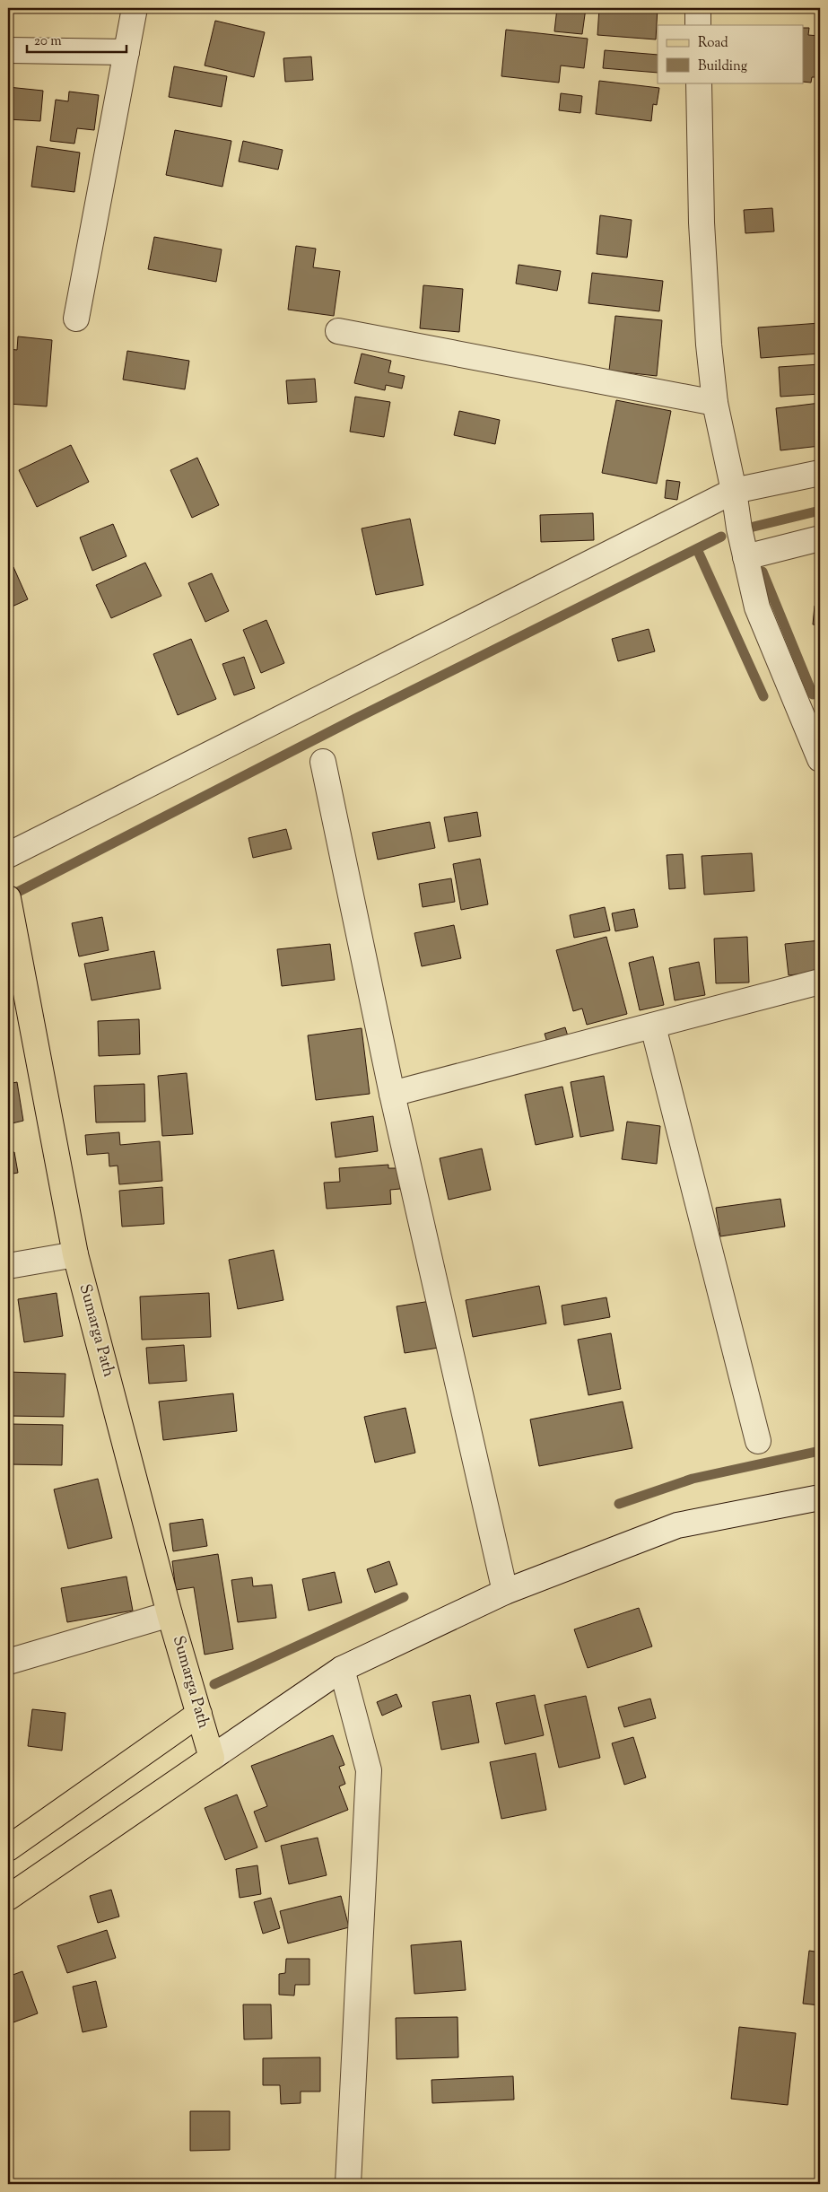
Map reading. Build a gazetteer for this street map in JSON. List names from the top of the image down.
{
  "streets": {
    "main road": ["Sumarga Path"]
  },
  "legend": ["Road", "Building"],
  "scale_bar": "20 m"
}
